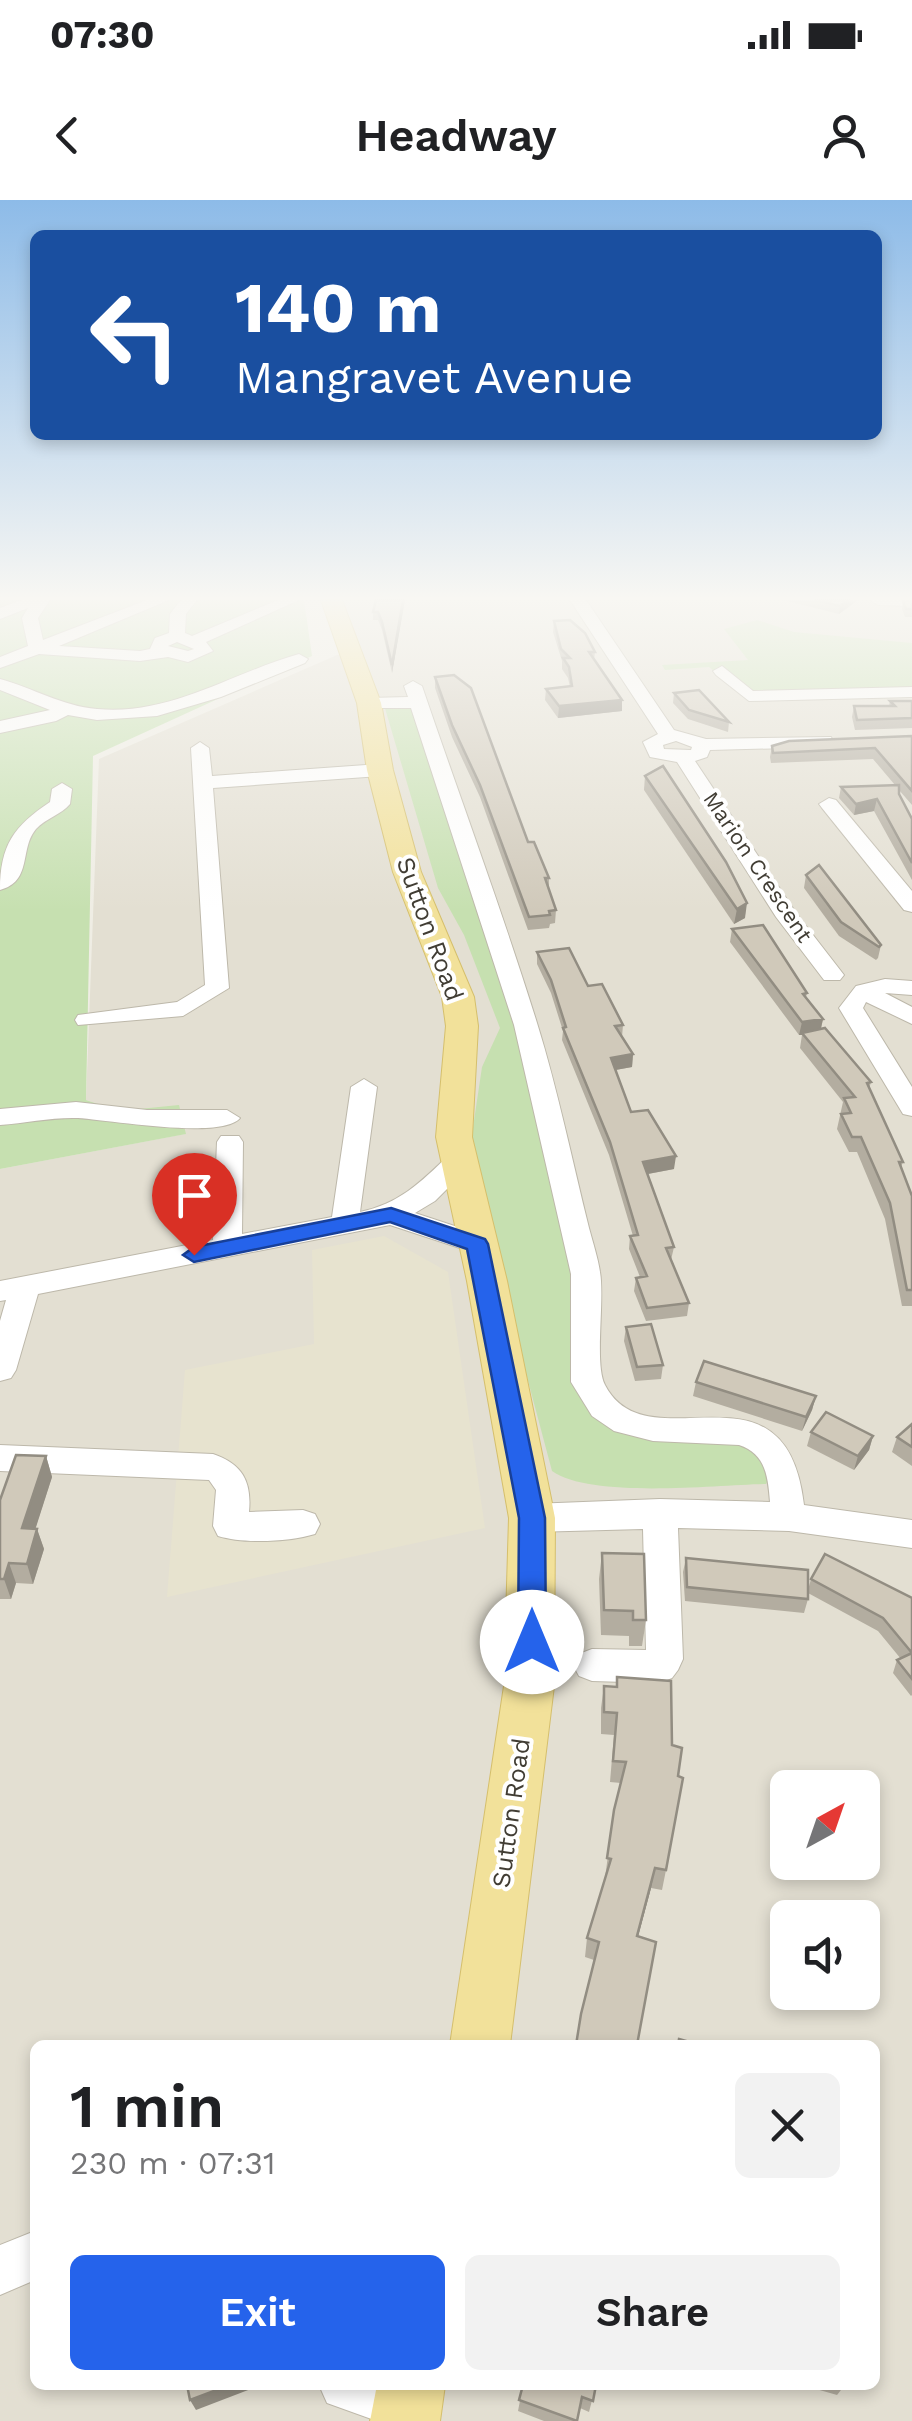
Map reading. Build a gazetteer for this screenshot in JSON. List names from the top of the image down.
{
  "streets": {
    "main road": ["Sutton Road"],
    "street": ["Marion Crescent"]
  },
  "north": "top right",
  "page": {
    "status": "07:30",
    "header": "Headway",
    "turn": ["140 m", "Mangravet Avenue"],
    "heading": ["1 min", "230 m · 07:31"],
    "buttons": ["Exit", "Share"]
  }
}
